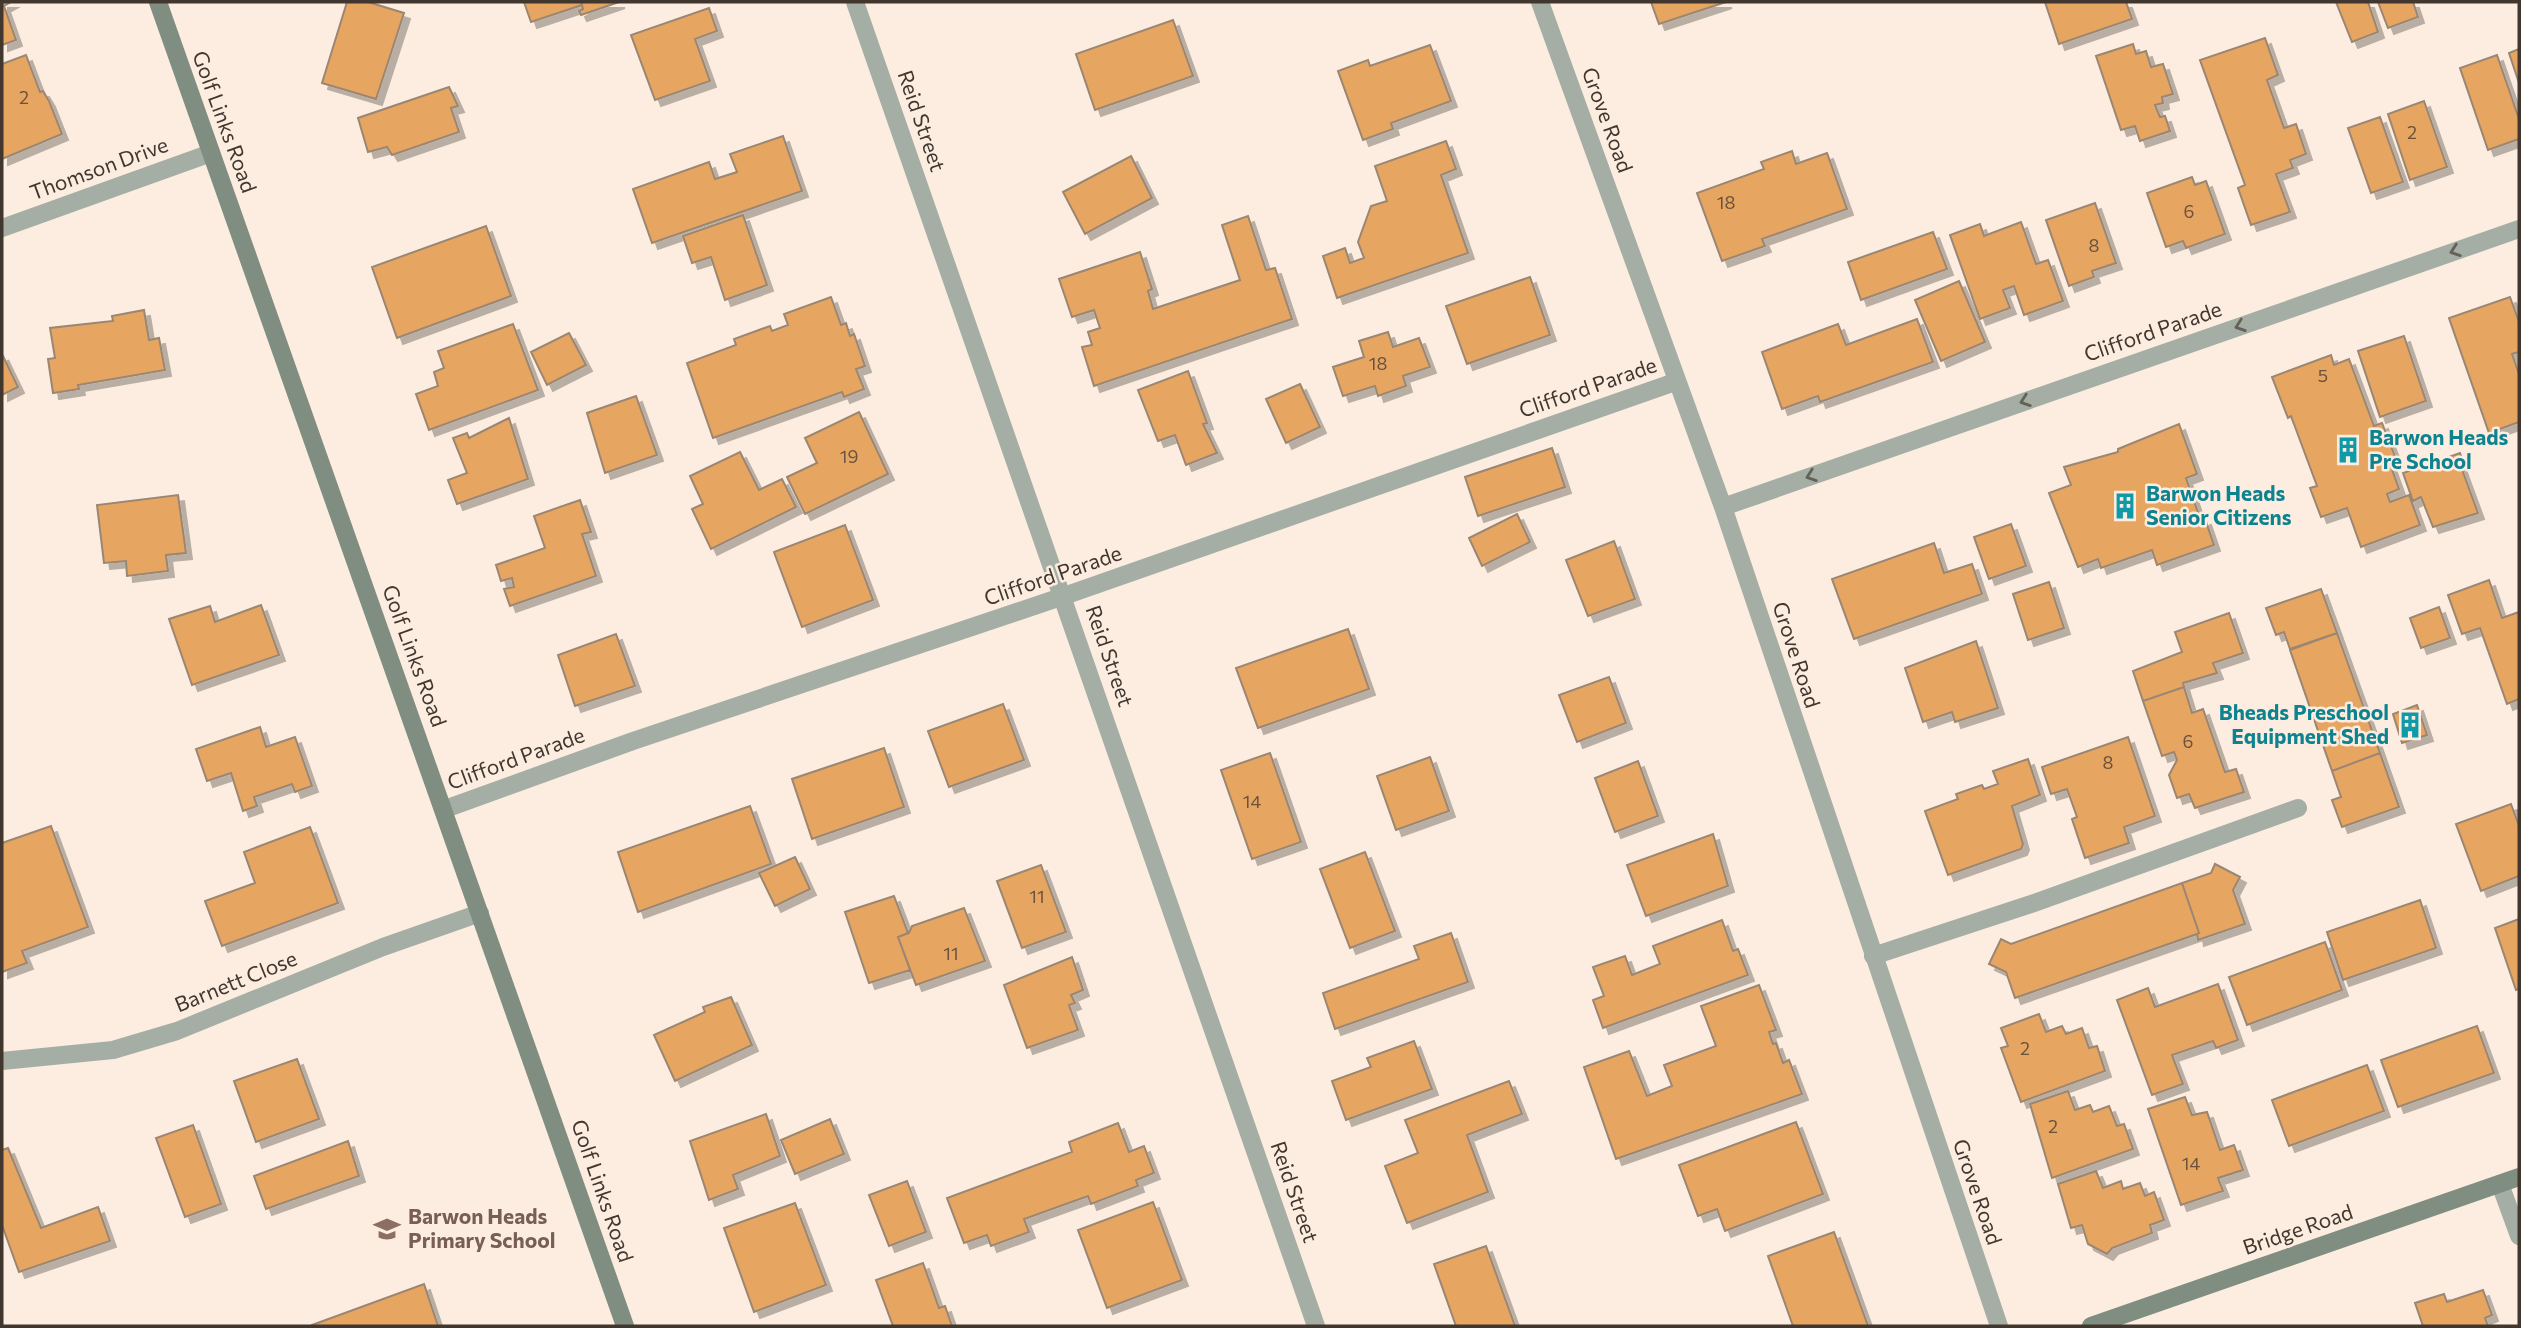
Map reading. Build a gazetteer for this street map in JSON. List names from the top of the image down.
{
  "streets": {
    "main road": ["Golf Links Road", "Bridge Road"],
    "street": [
      "Grove Road",
      "Reid Street",
      "Thomson Drive",
      "Clifford Parade",
      "Barnett Close"
    ]
  },
  "crossings": [
    ["Grove Road", "Clifford Parade"],
    ["Reid Street", "Clifford Parade"],
    ["Golf Links Road", "Thomson Drive"],
    ["Golf Links Road", "Clifford Parade"],
    ["Golf Links Road", "Barnett Close"]
  ],
  "one_way": ["Clifford Parade"],
  "places": {
    "building": ["Barwon Heads Pre School", "Barwon Heads Senior Citizens", "Bheads Preschool Equipment Shed"],
    "school or university": ["Barwon Heads Primary School"]
  },
  "house_numbers": [
    "2",
    "2",
    "18",
    "6",
    "8",
    "18",
    "5",
    "19",
    "6",
    "8",
    "14",
    "11",
    "11",
    "2",
    "2",
    "14"
  ]
}
